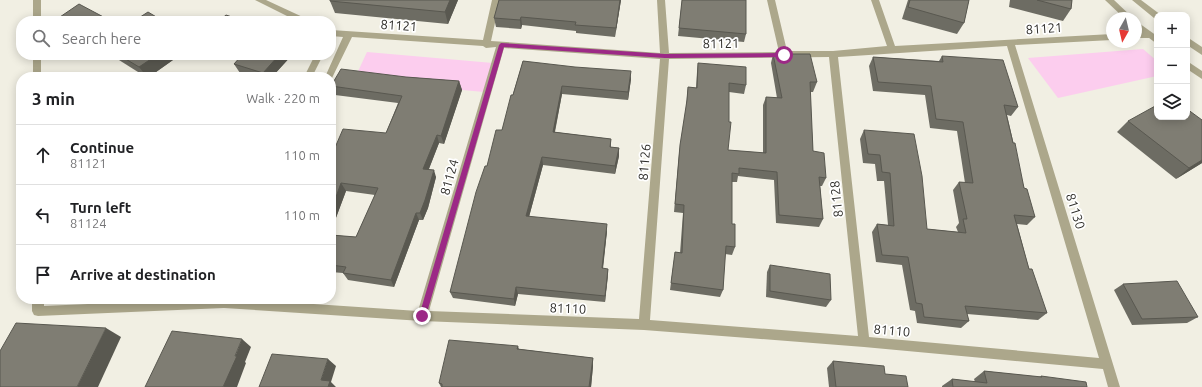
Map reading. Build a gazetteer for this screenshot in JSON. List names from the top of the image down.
{
  "streets": {
    "street": [
      "81121",
      "81126",
      "81124",
      "81128",
      "81130",
      "81110"
    ]
  },
  "crossings": [
    ["81121", "81126"],
    ["81121", "81124"],
    ["81121", "81128"],
    ["81121", "81130"],
    ["81126", "81110"],
    ["81124", "81110"],
    ["81128", "81110"],
    ["81130", "81110"]
  ],
  "north": "bottom",
  "page": {
    "map_buttons": ["+", "−"],
    "search": "Search here",
    "heading": ["3 min", "Walk · 220 m"],
    "list": [
      ["Continue", "81121", "110 m"],
      ["Turn left", "81124", "110 m"],
      "Arrive at destination"
    ]
  }
}
